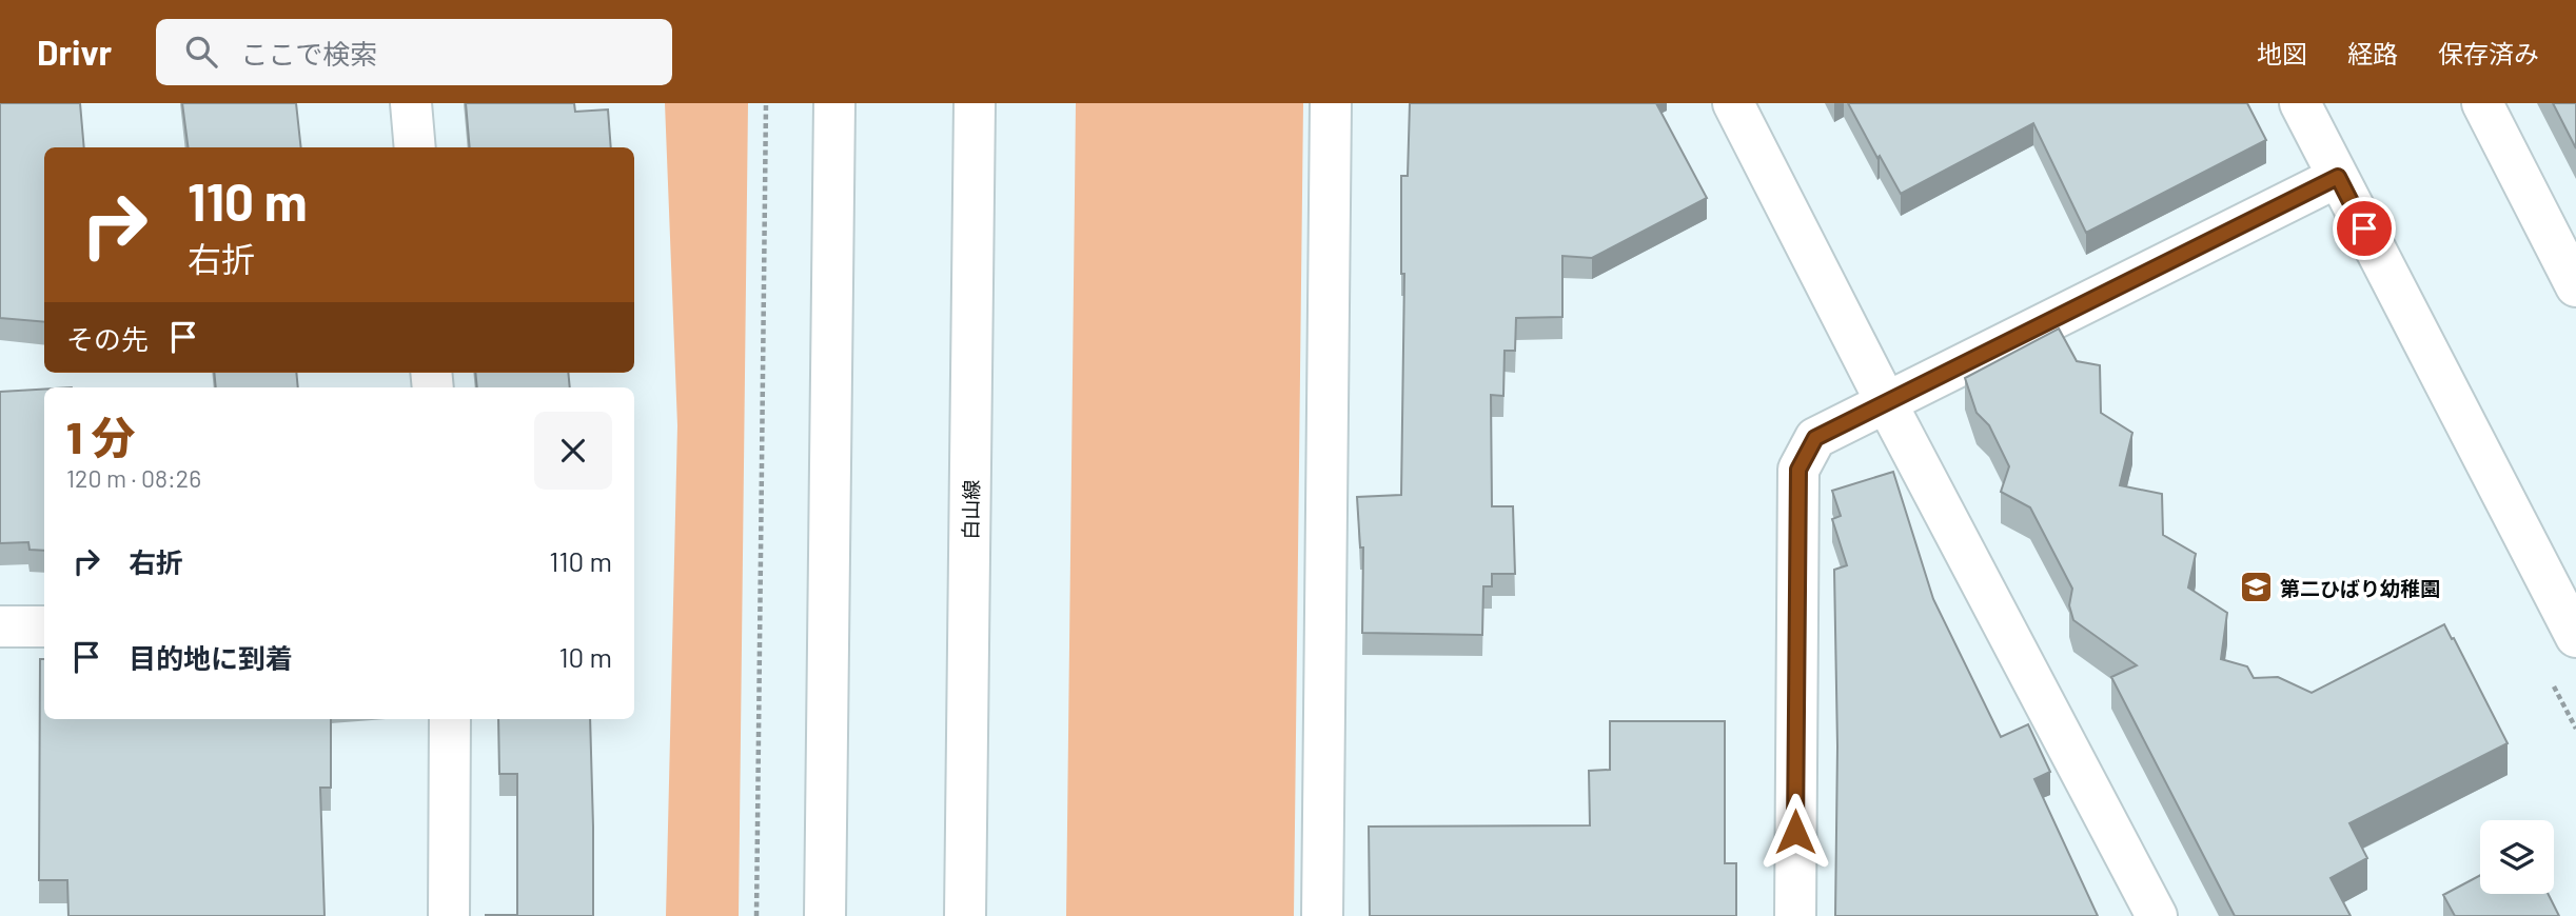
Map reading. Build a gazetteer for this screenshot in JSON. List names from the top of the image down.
{
  "streets": {
    "street": ["白山線"]
  },
  "places": {
    "school or university": ["第二ひばり幼稚園"]
  },
  "page": {
    "header": "Drivr",
    "search": "ここで検索",
    "nav": ["地図", "経路", "保存済み"],
    "turn": ["110 m", "右折"],
    "then": "その先",
    "heading": ["1 分", "120 m · 08:26"],
    "list": [
      {
        "name": "右折",
        "value": "110 m"
      },
      {
        "name": "目的地に到着",
        "value": "10 m"
      }
    ]
  }
}
